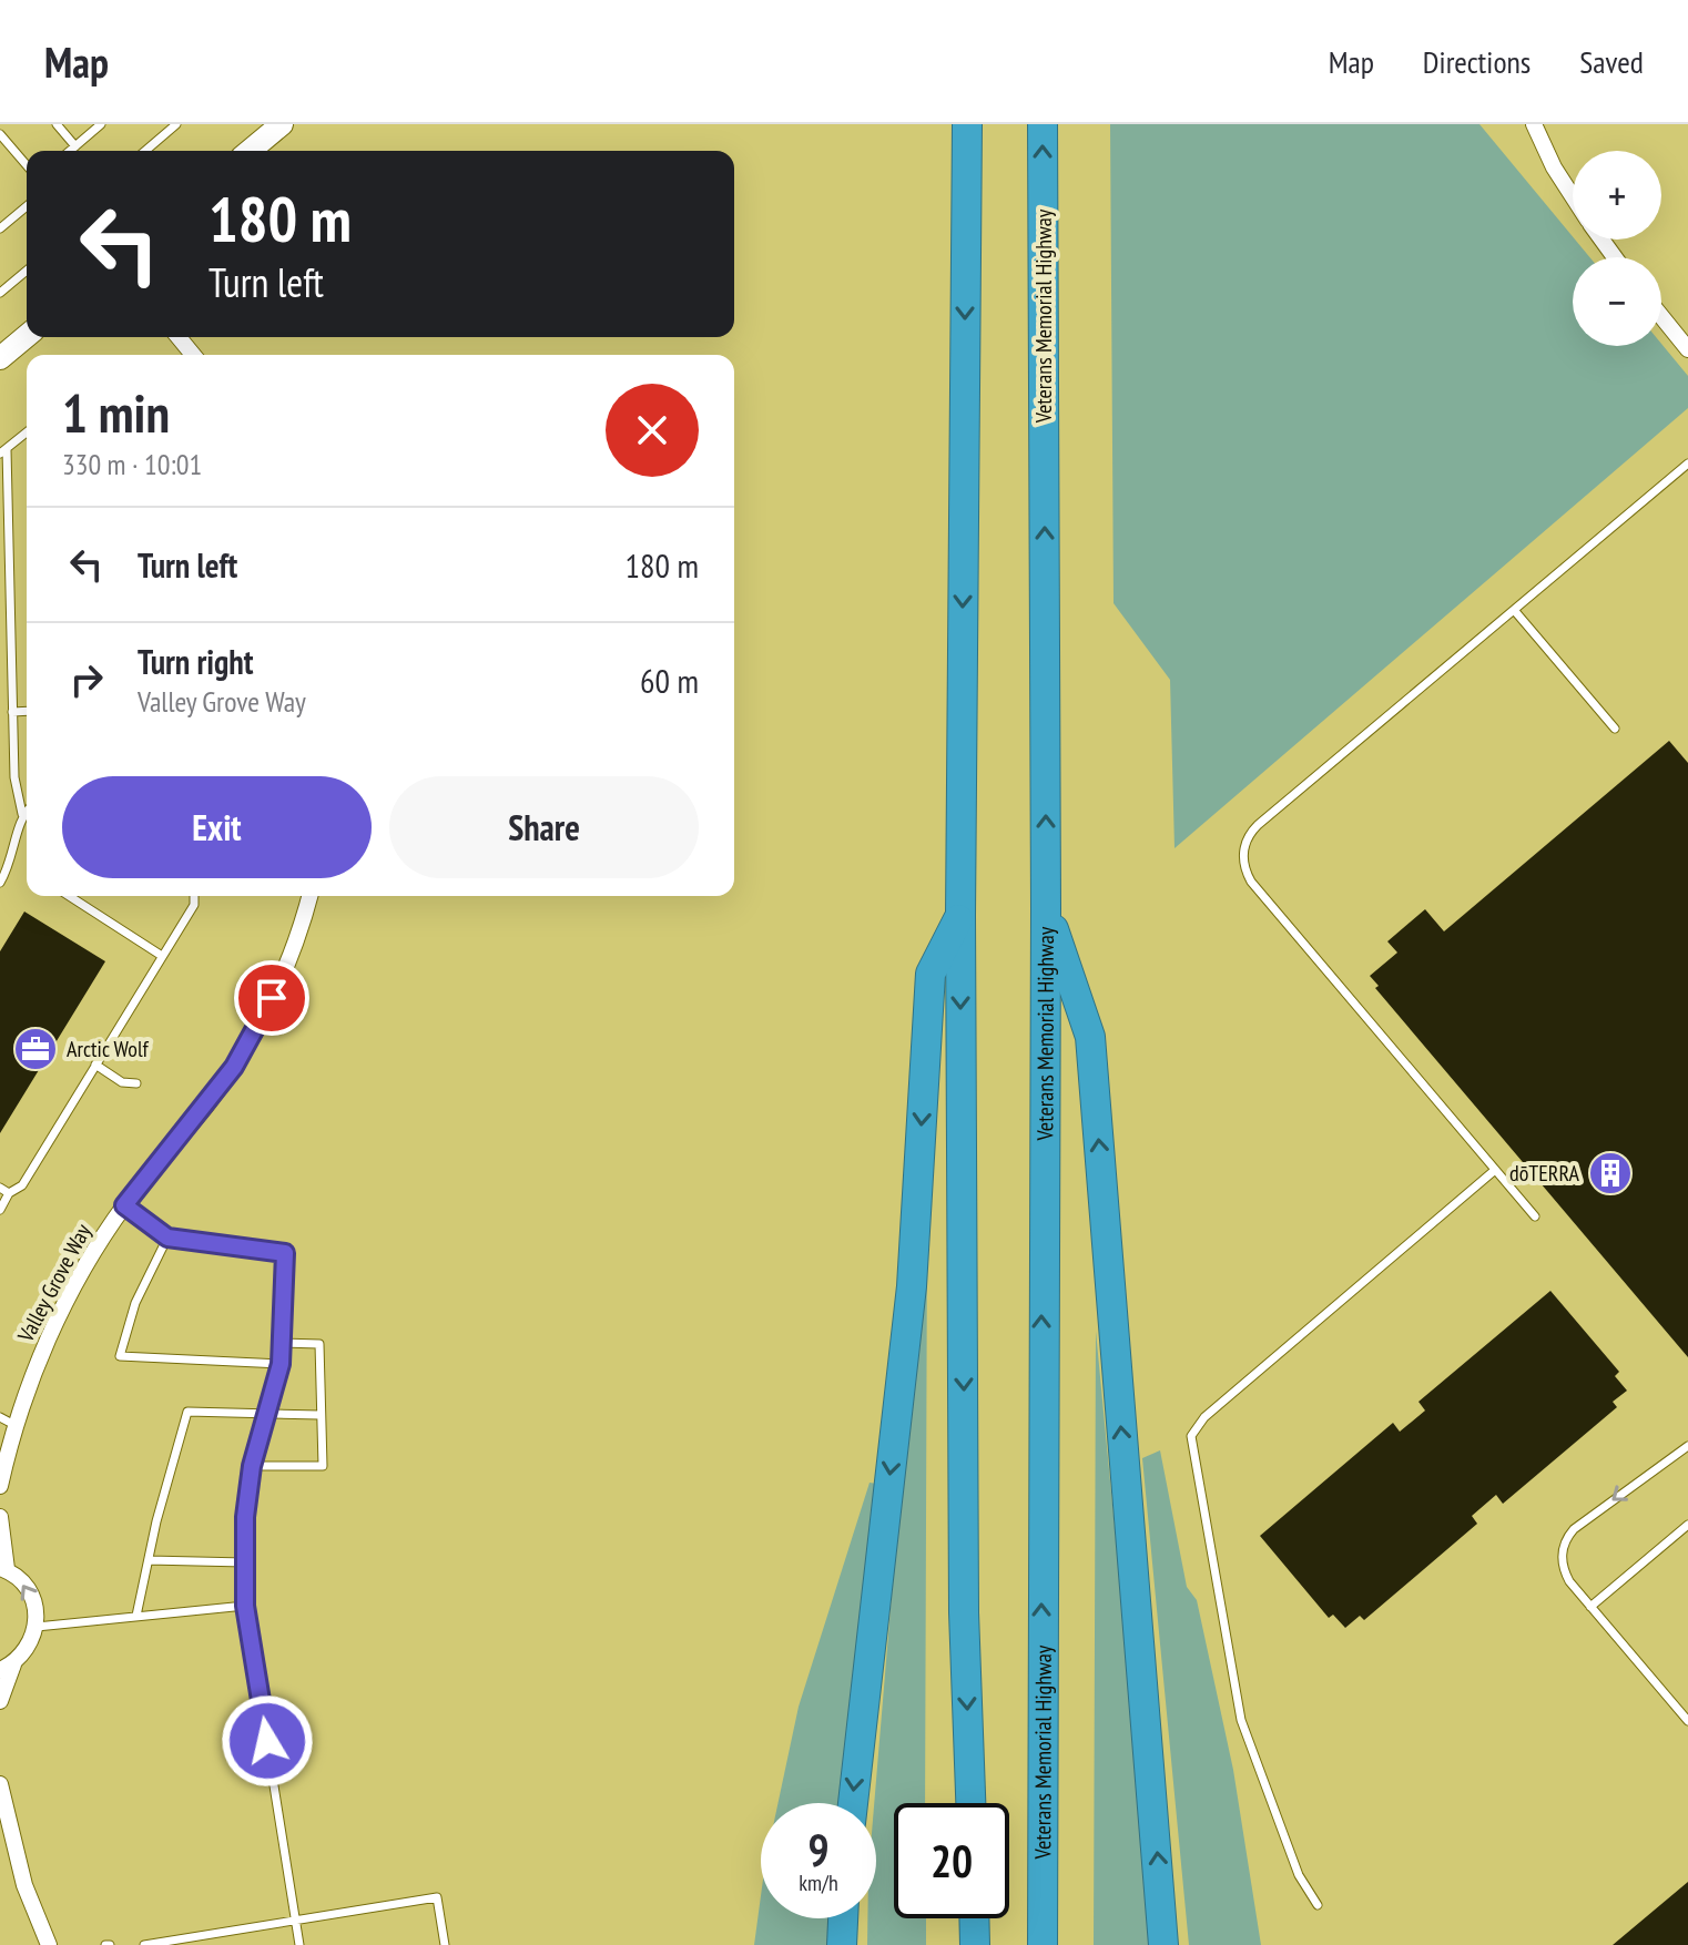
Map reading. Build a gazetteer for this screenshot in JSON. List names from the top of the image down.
{
  "streets": {
    "highway": ["Veterans Memorial Highway"],
    "street": ["Valley Grove Way"]
  },
  "places": {
    "office": ["Arctic Wolf"],
    "building": ["dōTERRA"]
  },
  "page": {
    "header": "Map",
    "nav": ["Map", "Directions", "Saved"],
    "map_buttons": ["+", "−"],
    "turn": ["180 m", "Turn left"],
    "heading": ["1 min", "330 m · 10:01"],
    "list": [
      {
        "name": "Turn left",
        "value": "180 m"
      },
      {
        "name": "Turn right",
        "note": "Valley Grove Way",
        "value": "60 m"
      }
    ],
    "buttons": ["Exit", "Share"],
    "speed": "9 km/h",
    "limit": "20"
  }
}
